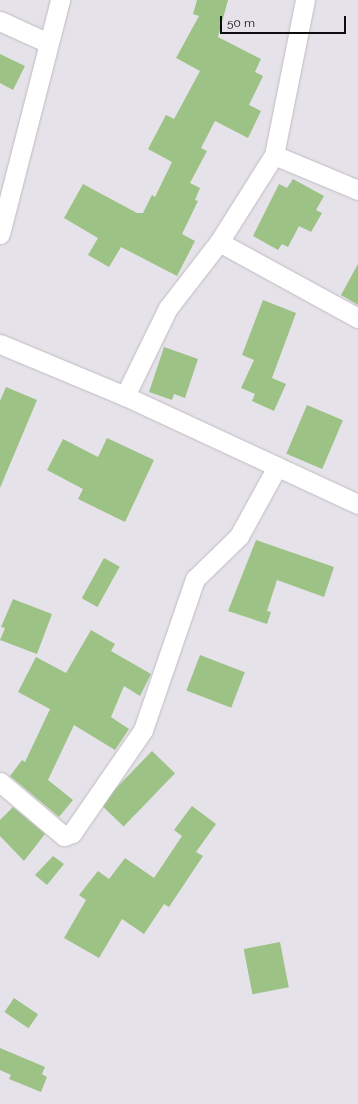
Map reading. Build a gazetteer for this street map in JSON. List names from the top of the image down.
{
  "scale_bar": "50 m"
}
